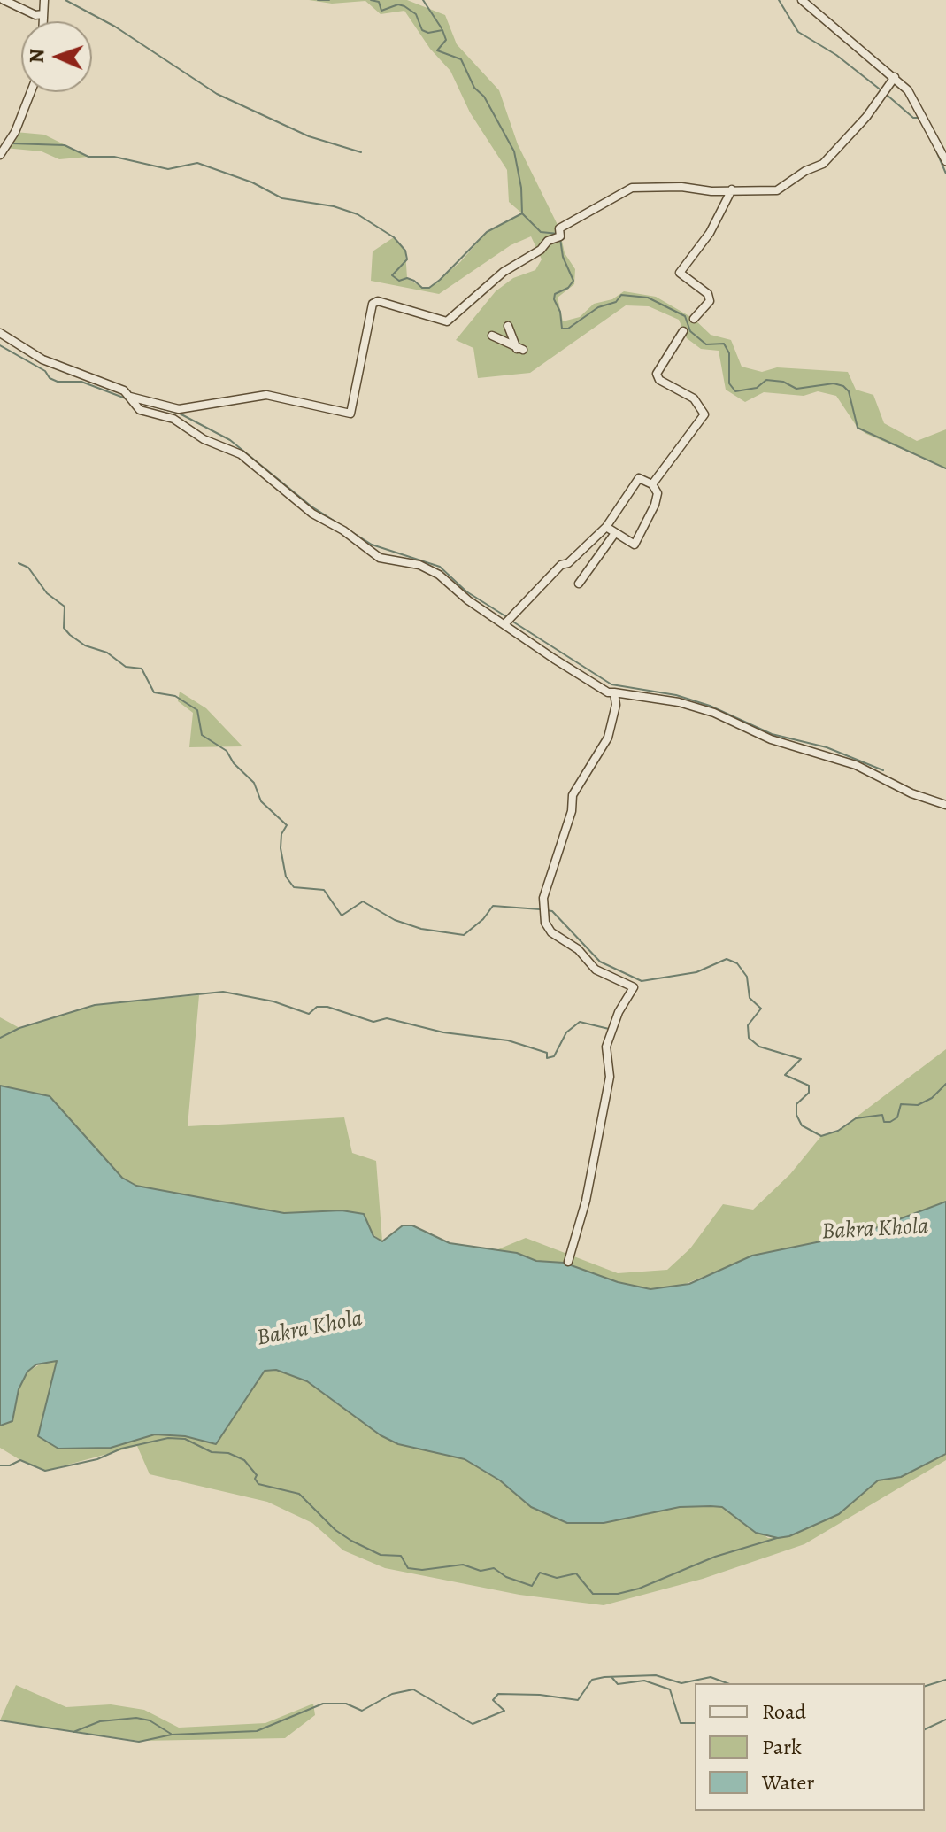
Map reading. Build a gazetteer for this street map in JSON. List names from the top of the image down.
{
  "water": ["Bakra Khola"],
  "legend": ["Road", "Park", "Water"],
  "north": "left"
}
